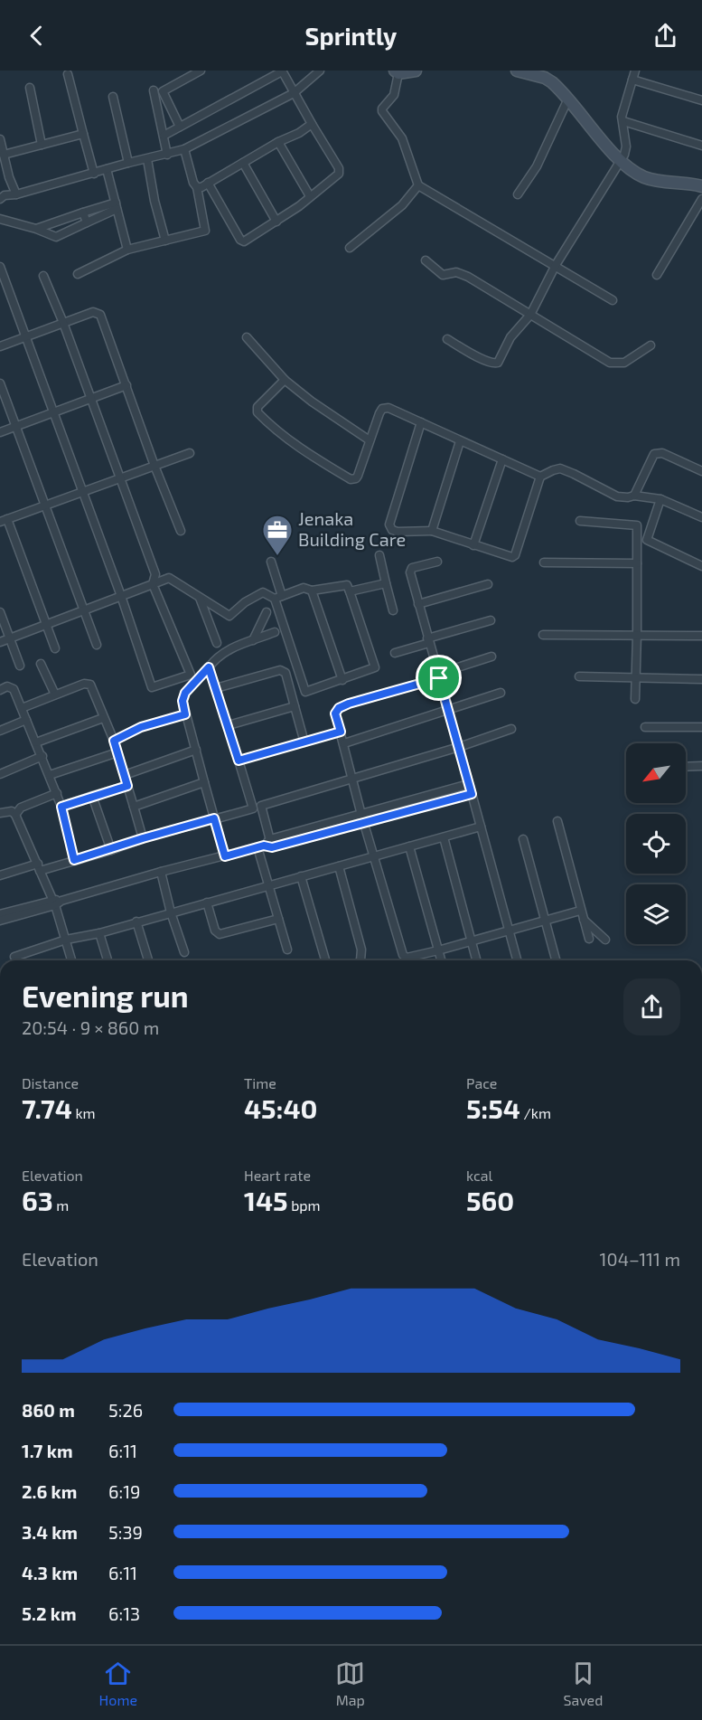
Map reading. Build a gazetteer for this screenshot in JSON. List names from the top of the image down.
{
  "places": {
    "office": ["Jenaka Building Care"]
  },
  "north": "bottom left",
  "page": {
    "header": "Sprintly",
    "heading": ["Evening run", "20:54 · 9 × 860 m"],
    "stats": [
      ["Distance", "7.74 km"],
      ["Time", "45:40"],
      ["Pace", "5:54 /km"],
      ["Elevation", "63 m"],
      ["Heart rate", "145 bpm"],
      ["kcal", "560"]
    ],
    "chart": ["Elevation", "104–111 m"],
    "list": [
      {
        "name": "860 m",
        "note": "5:26"
      },
      {
        "name": "1.7 km",
        "note": "6:11"
      },
      {
        "name": "2.6 km",
        "note": "6:19"
      },
      {
        "name": "3.4 km",
        "note": "5:39"
      },
      {
        "name": "4.3 km",
        "note": "6:11"
      },
      {
        "name": "5.2 km",
        "note": "6:13"
      }
    ],
    "tabs": ["Home", "Map", "Saved"]
  }
}
